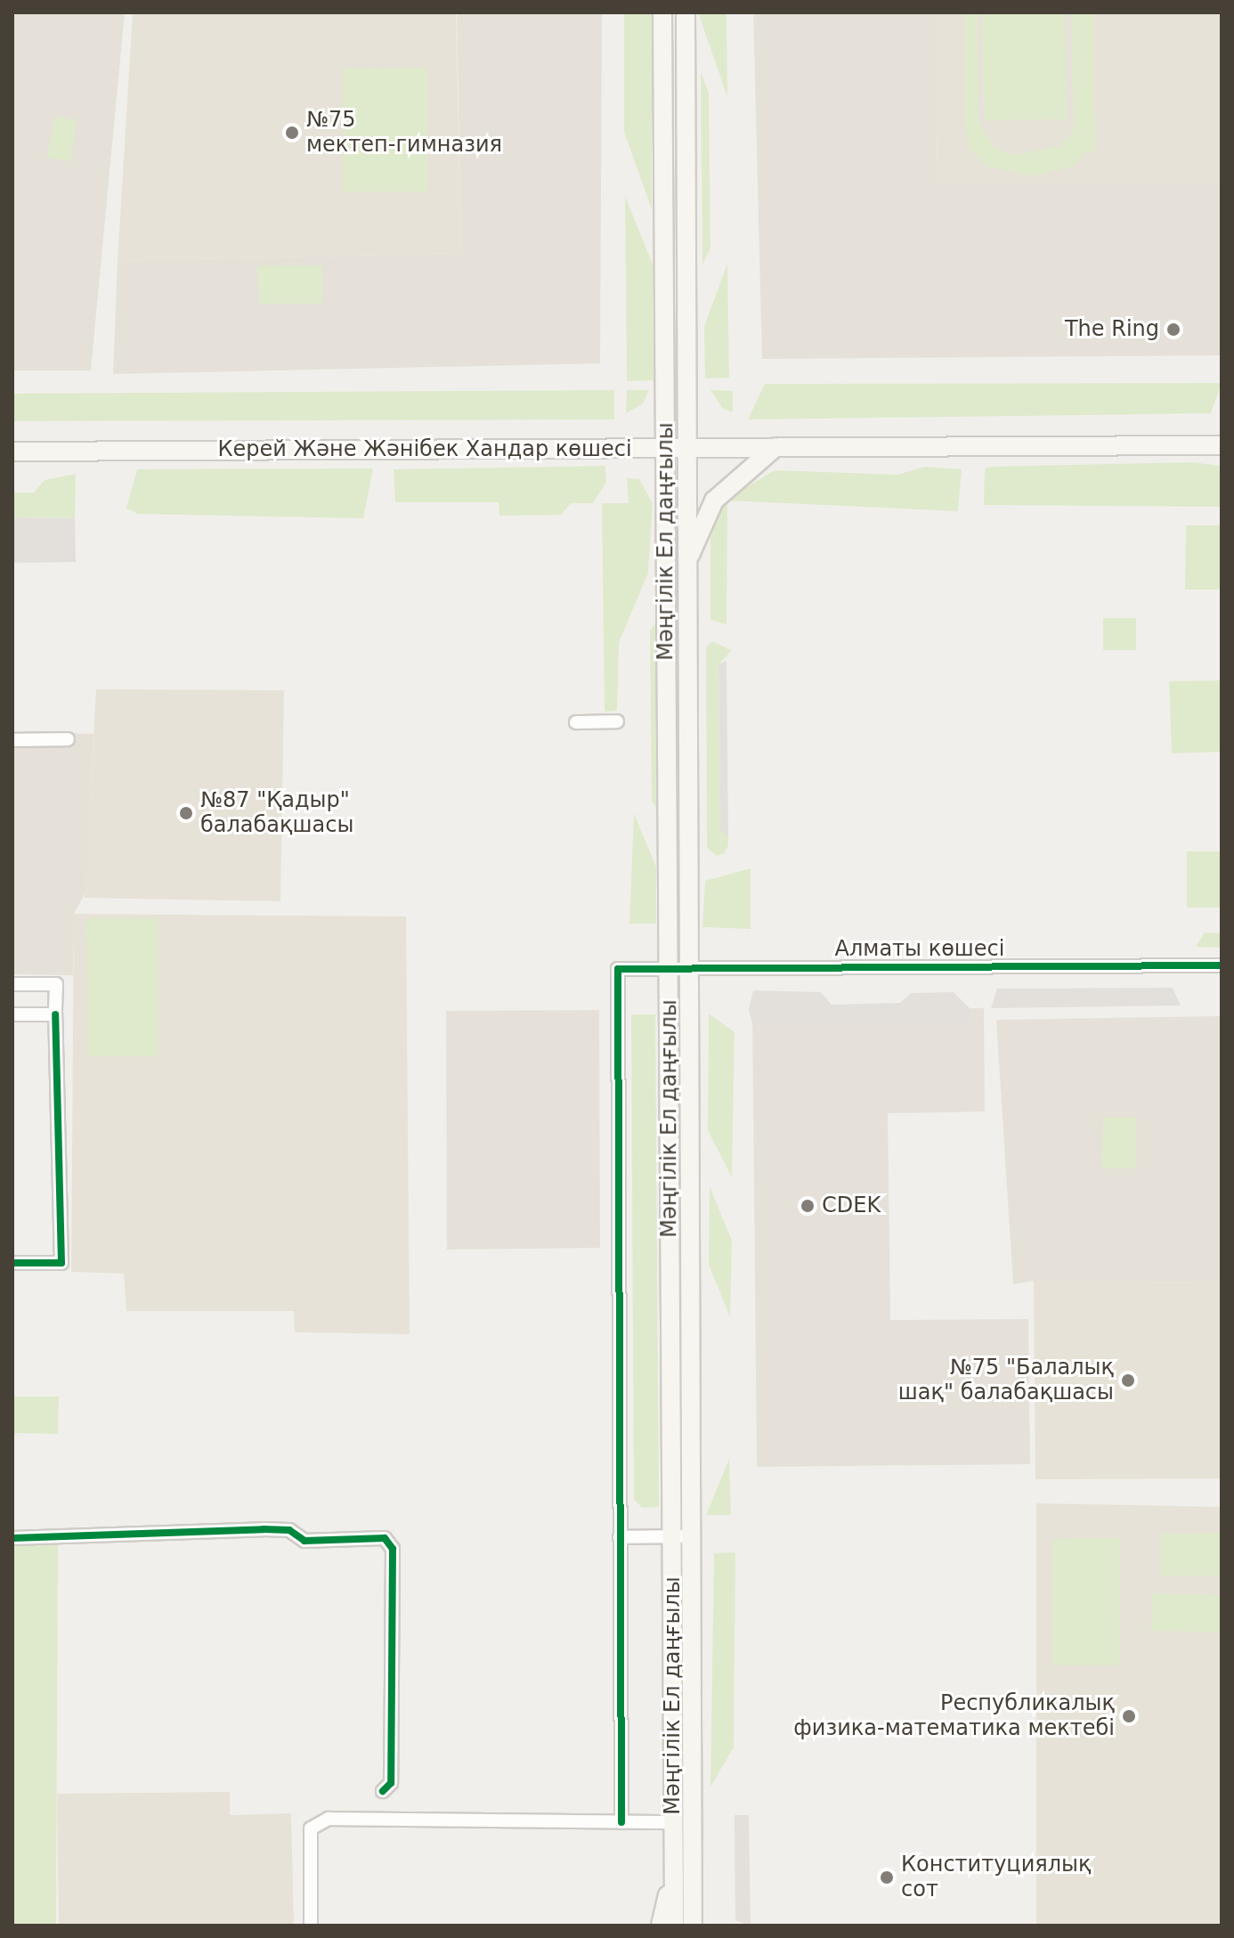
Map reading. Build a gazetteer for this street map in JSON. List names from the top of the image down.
{
  "streets": {
    "main road": ["Керей Және Жәнібек Хандар көшесі", "Мәңгілік Ел даңғылы"],
    "street": ["Алматы көшесі"]
  },
  "crossings": [
    ["Керей Және Жәнібек Хандар көшесі", "Мәңгілік Ел даңғылы"],
    ["Мәңгілік Ел даңғылы", "Алматы көшесі"]
  ],
  "places": [
    "№75 мектеп-гимназия",
    "The Ring",
    "№87 \"Қадыр\" балабақшасы",
    "CDEK",
    "№75 \"Балалық шақ\" балабақшасы",
    "Республикалық физика-математика мектебі",
    "Конституциялық сот"
  ]
}
